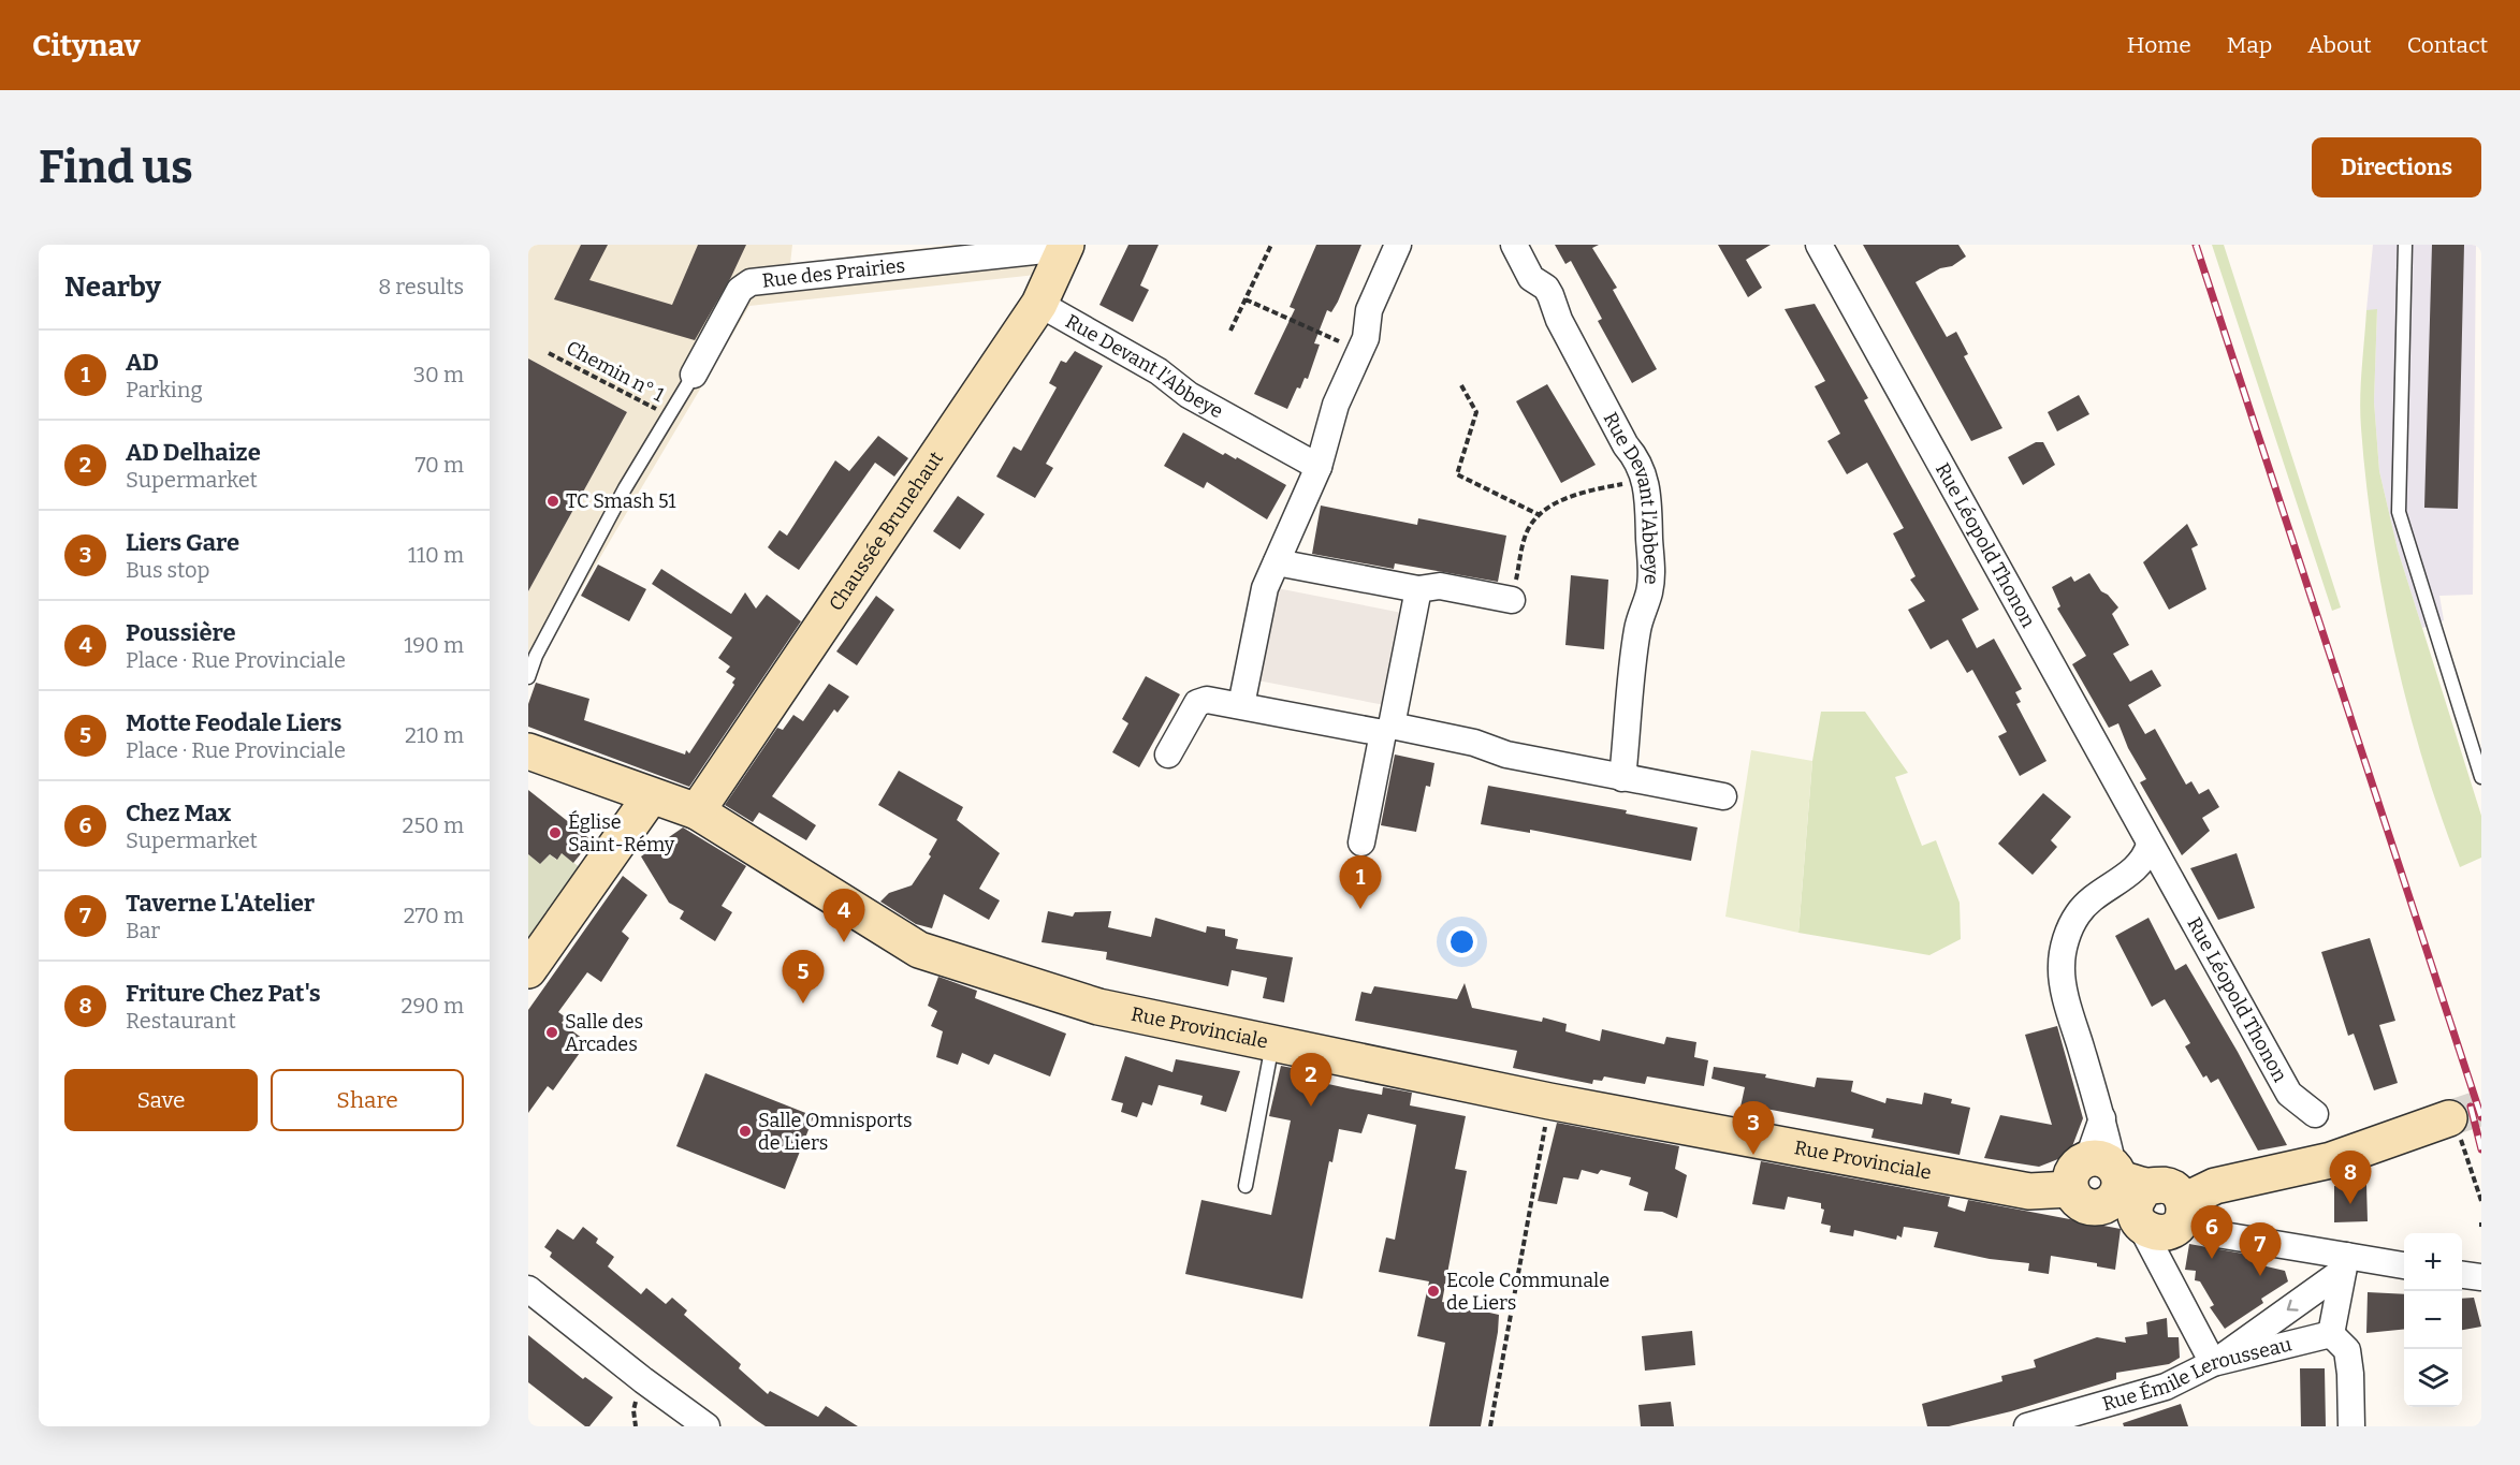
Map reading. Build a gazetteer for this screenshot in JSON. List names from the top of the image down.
{
  "streets": {
    "main road": ["Chaussée Brunehaut", "Rue Provinciale"],
    "street": [
      "Rue des Prairies",
      "Rue Devant l'Abbeye",
      "Rue Léopold Thonon",
      "Rue Émile Lerousseau"
    ],
    "path": ["Chemin n° 1"]
  },
  "crossings": [
    ["Rue des Prairies", "Chaussée Brunehaut"],
    ["Rue Devant l'Abbeye", "Chaussée Brunehaut"],
    ["Chaussée Brunehaut", "Rue Provinciale"]
  ],
  "places": [
    "TC Smash 51",
    "Église Saint-Rémy",
    "Salle des Arcades",
    "Salle Omnisports de Liers",
    "Ecole Communale de Liers"
  ],
  "page": {
    "header": "Citynav",
    "nav": [
      "Home",
      "Map",
      "About",
      "Contact"
    ],
    "buttons": [
      "Directions",
      ["Save", "Share"]
    ],
    "title": "Find us",
    "heading": ["Nearby", "8 results"],
    "list": [
      {
        "mark": "1",
        "name": "AD",
        "note": "Parking",
        "value": "30 m"
      },
      {
        "mark": "2",
        "name": "AD Delhaize",
        "note": "Supermarket",
        "value": "70 m"
      },
      {
        "mark": "3",
        "name": "Liers Gare",
        "note": "Bus stop",
        "value": "110 m"
      },
      {
        "mark": "4",
        "name": "Poussière",
        "note": "Place · Rue Provinciale",
        "value": "190 m"
      },
      {
        "mark": "5",
        "name": "Motte Feodale Liers",
        "note": "Place · Rue Provinciale",
        "value": "210 m"
      },
      {
        "mark": "6",
        "name": "Chez Max",
        "note": "Supermarket",
        "value": "250 m"
      },
      {
        "mark": "7",
        "name": "Taverne L'Atelier",
        "note": "Bar",
        "value": "270 m"
      },
      {
        "mark": "8",
        "name": "Friture Chez Pat's",
        "note": "Restaurant",
        "value": "290 m"
      }
    ],
    "pins": [
      "1",
      "4",
      "5",
      "2",
      "3",
      "8",
      "6",
      "7"
    ],
    "map_buttons": ["+", "−"]
  }
}
